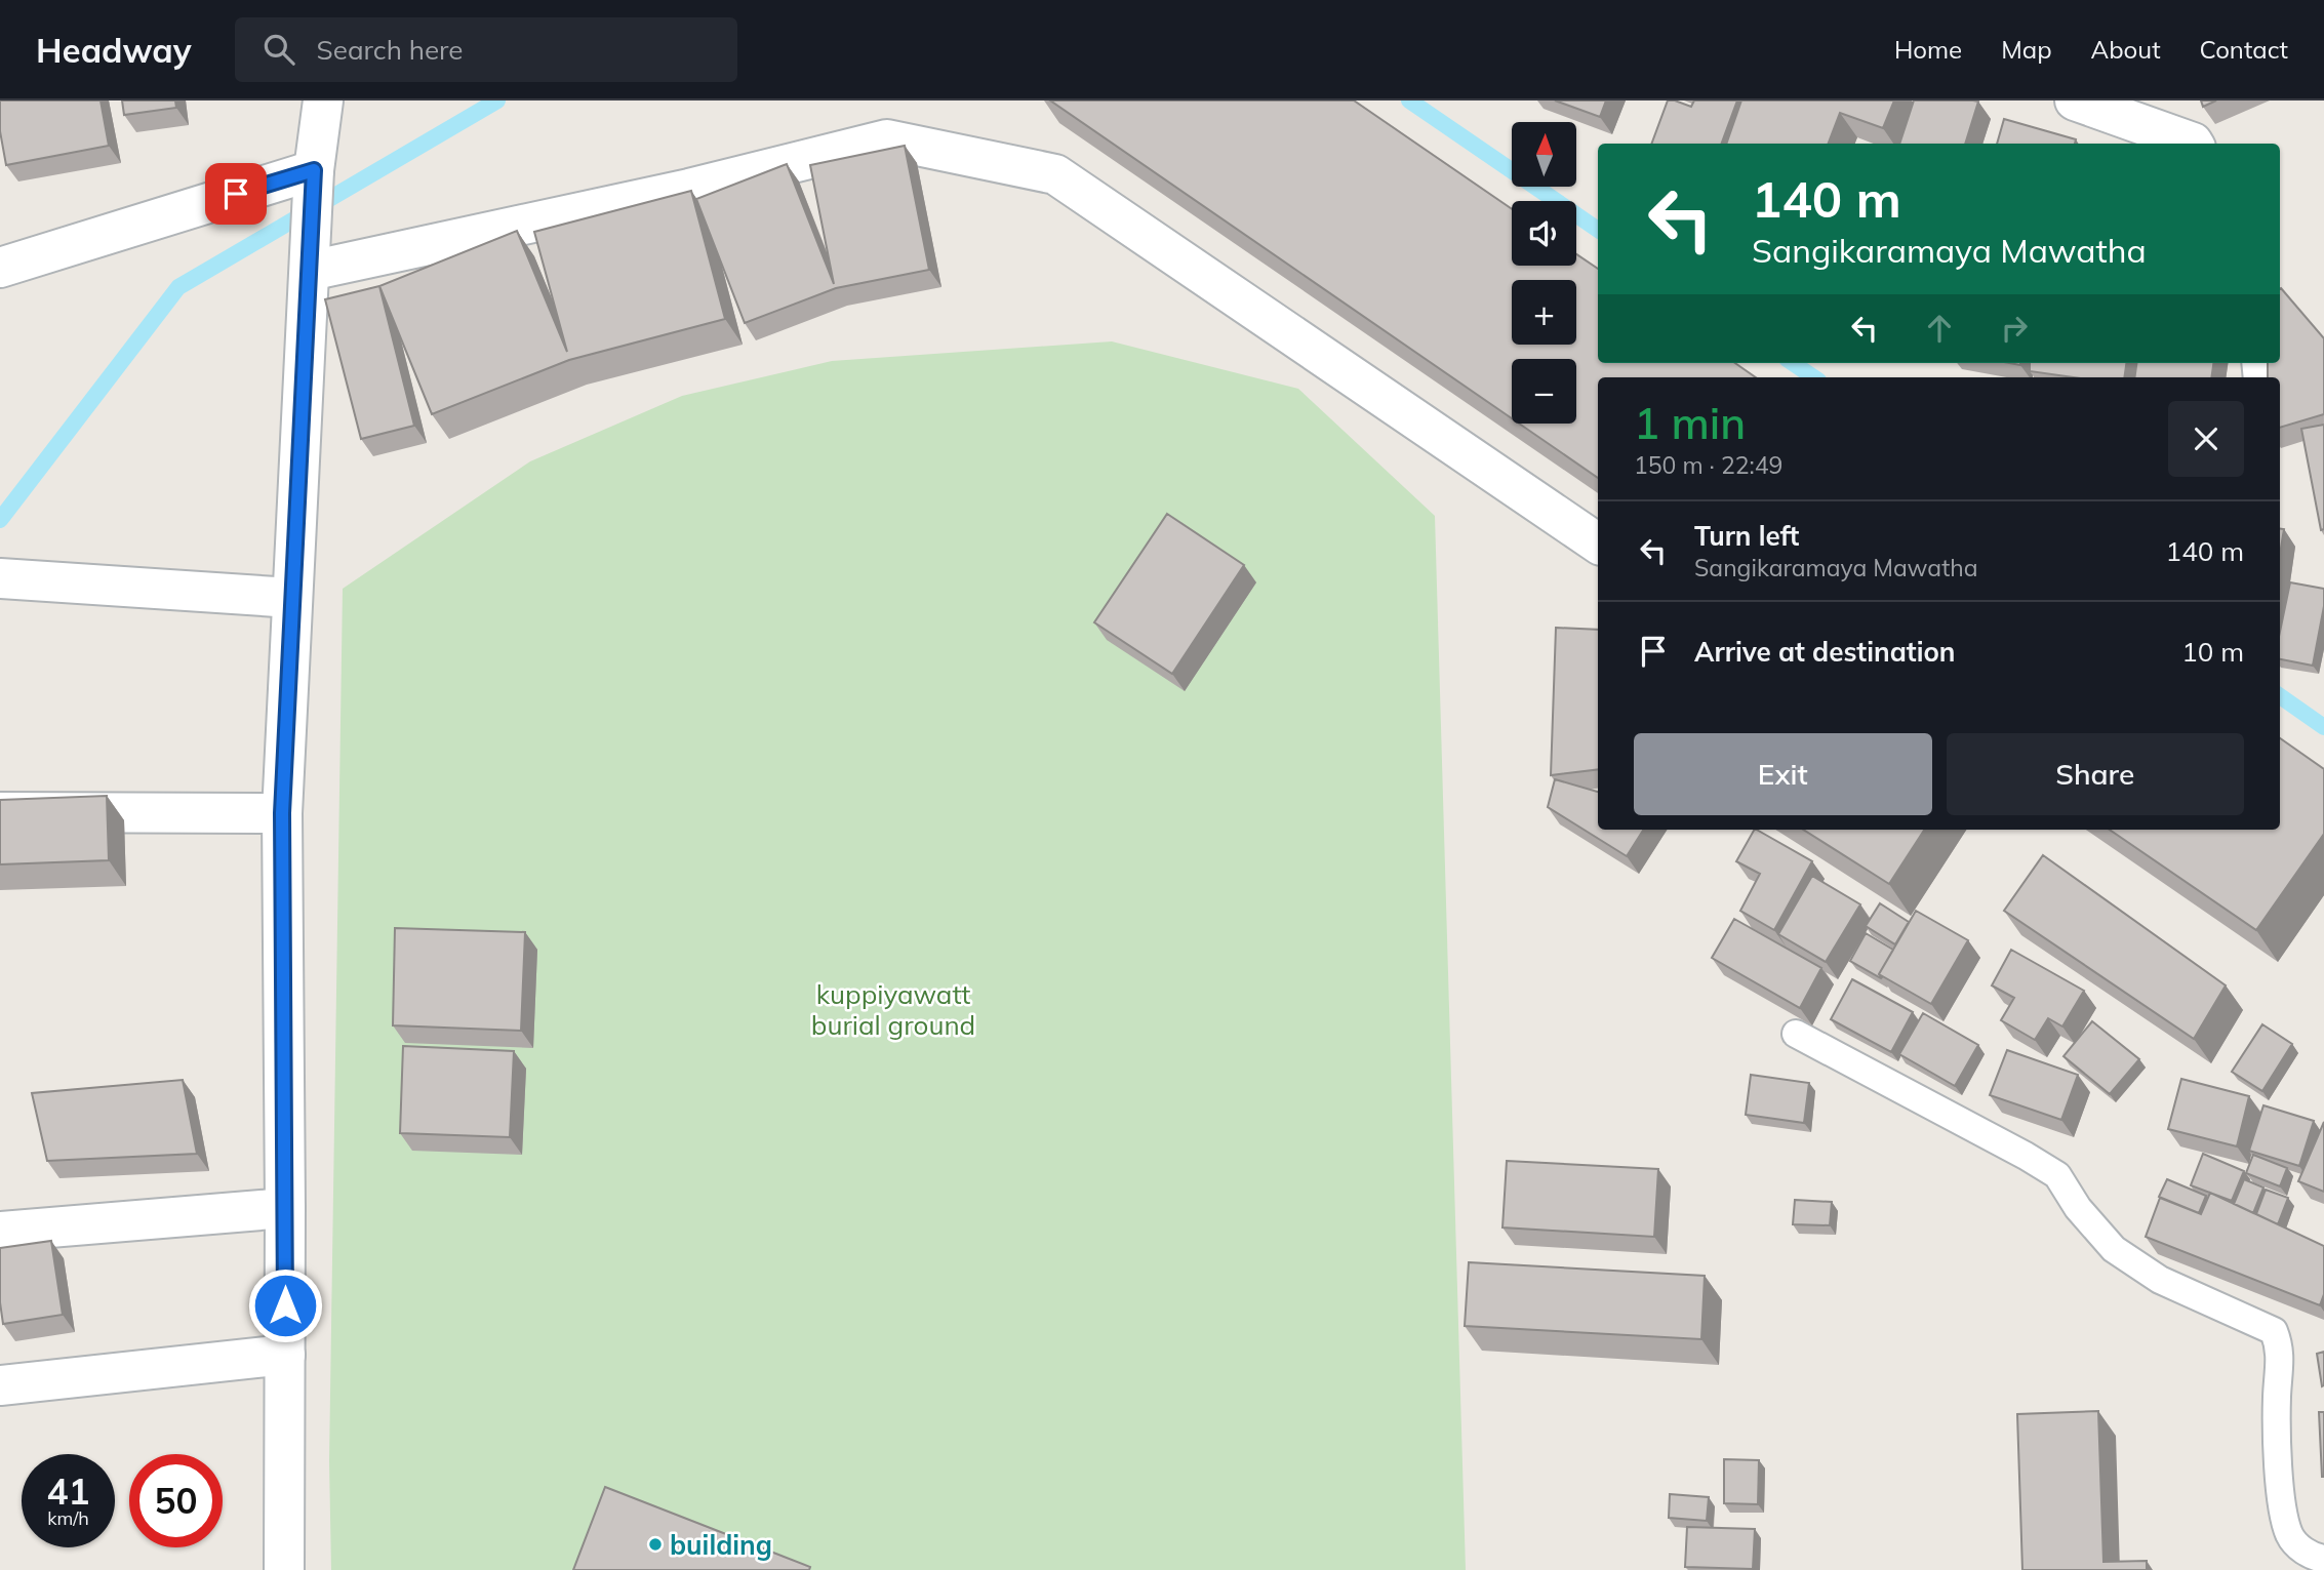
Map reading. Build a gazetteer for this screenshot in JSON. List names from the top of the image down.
{
  "parks": ["kuppiyawatt burial ground"],
  "places": ["building"],
  "north": "top",
  "page": {
    "header": "Headway",
    "search": "Search here",
    "nav": [
      "Home",
      "Map",
      "About",
      "Contact"
    ],
    "map_buttons": ["+", "−"],
    "turn": ["140 m", "Sangikaramaya Mawatha"],
    "heading": ["1 min", "150 m · 22:49"],
    "list": [
      {
        "name": "Turn left",
        "note": "Sangikaramaya Mawatha",
        "value": "140 m"
      },
      {
        "name": "Arrive at destination",
        "value": "10 m"
      }
    ],
    "buttons": ["Exit", "Share"],
    "speed": "41 km/h",
    "limit": "50"
  }
}
